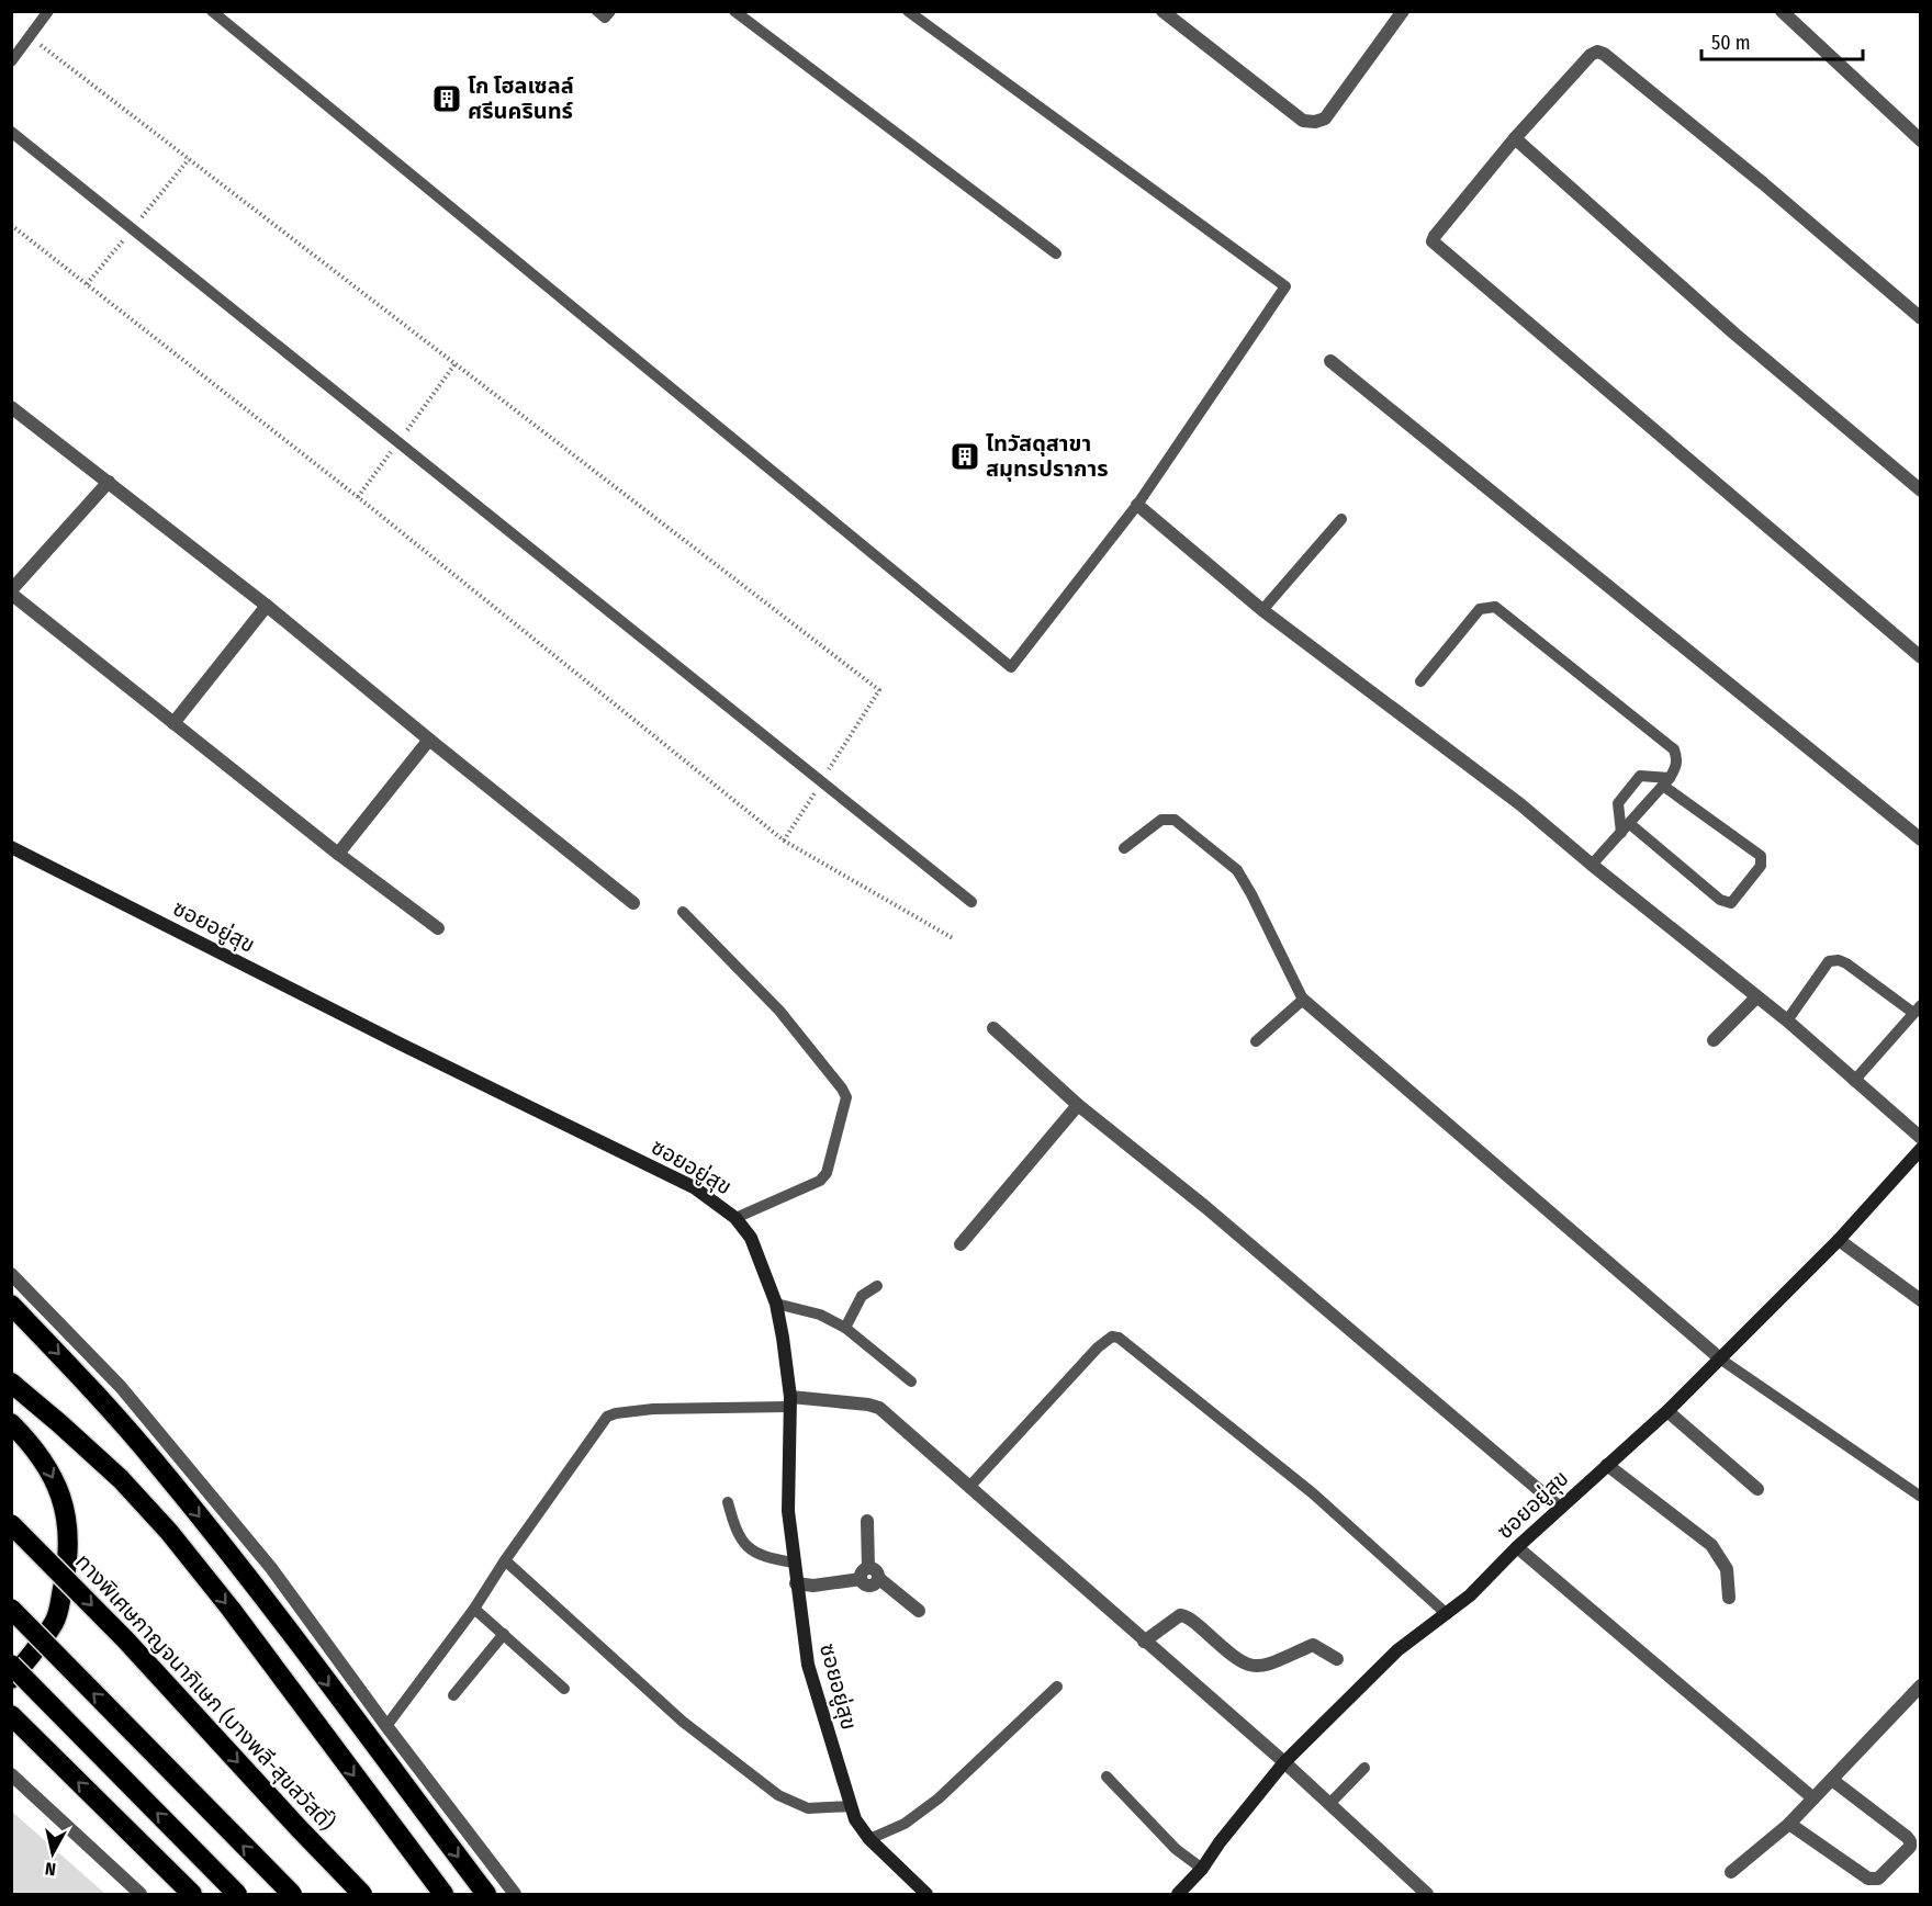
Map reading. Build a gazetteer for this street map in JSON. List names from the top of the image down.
{
  "streets": {
    "highway": ["ทางพิเศษกาญจนาภิเษก (บางพลี-สุขสวัสดิ์)"],
    "street": ["ซอยอยู่สุข"]
  },
  "places": {
    "building": ["โก โฮลเซลล์ ศรีนครินทร์", "ไทวัสดุสาขา สมุทรปราการ"]
  },
  "scale_bar": "50 m",
  "north": "bottom"
}
